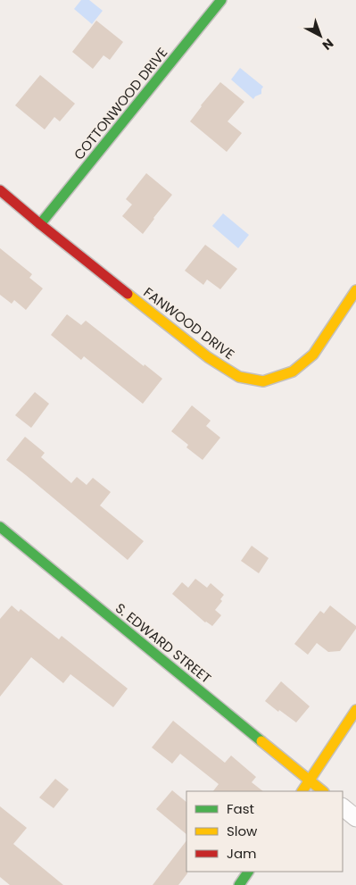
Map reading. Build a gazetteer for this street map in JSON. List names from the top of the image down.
{
  "streets": {
    "street": ["COTTONWOOD DRIVE", "FANWOOD DRIVE", "S. EDWARD STREET"]
  },
  "crossings": [
    ["COTTONWOOD DRIVE", "FANWOOD DRIVE"]
  ],
  "legend": ["Fast", "Slow", "Jam"],
  "north": "bottom right"
}
